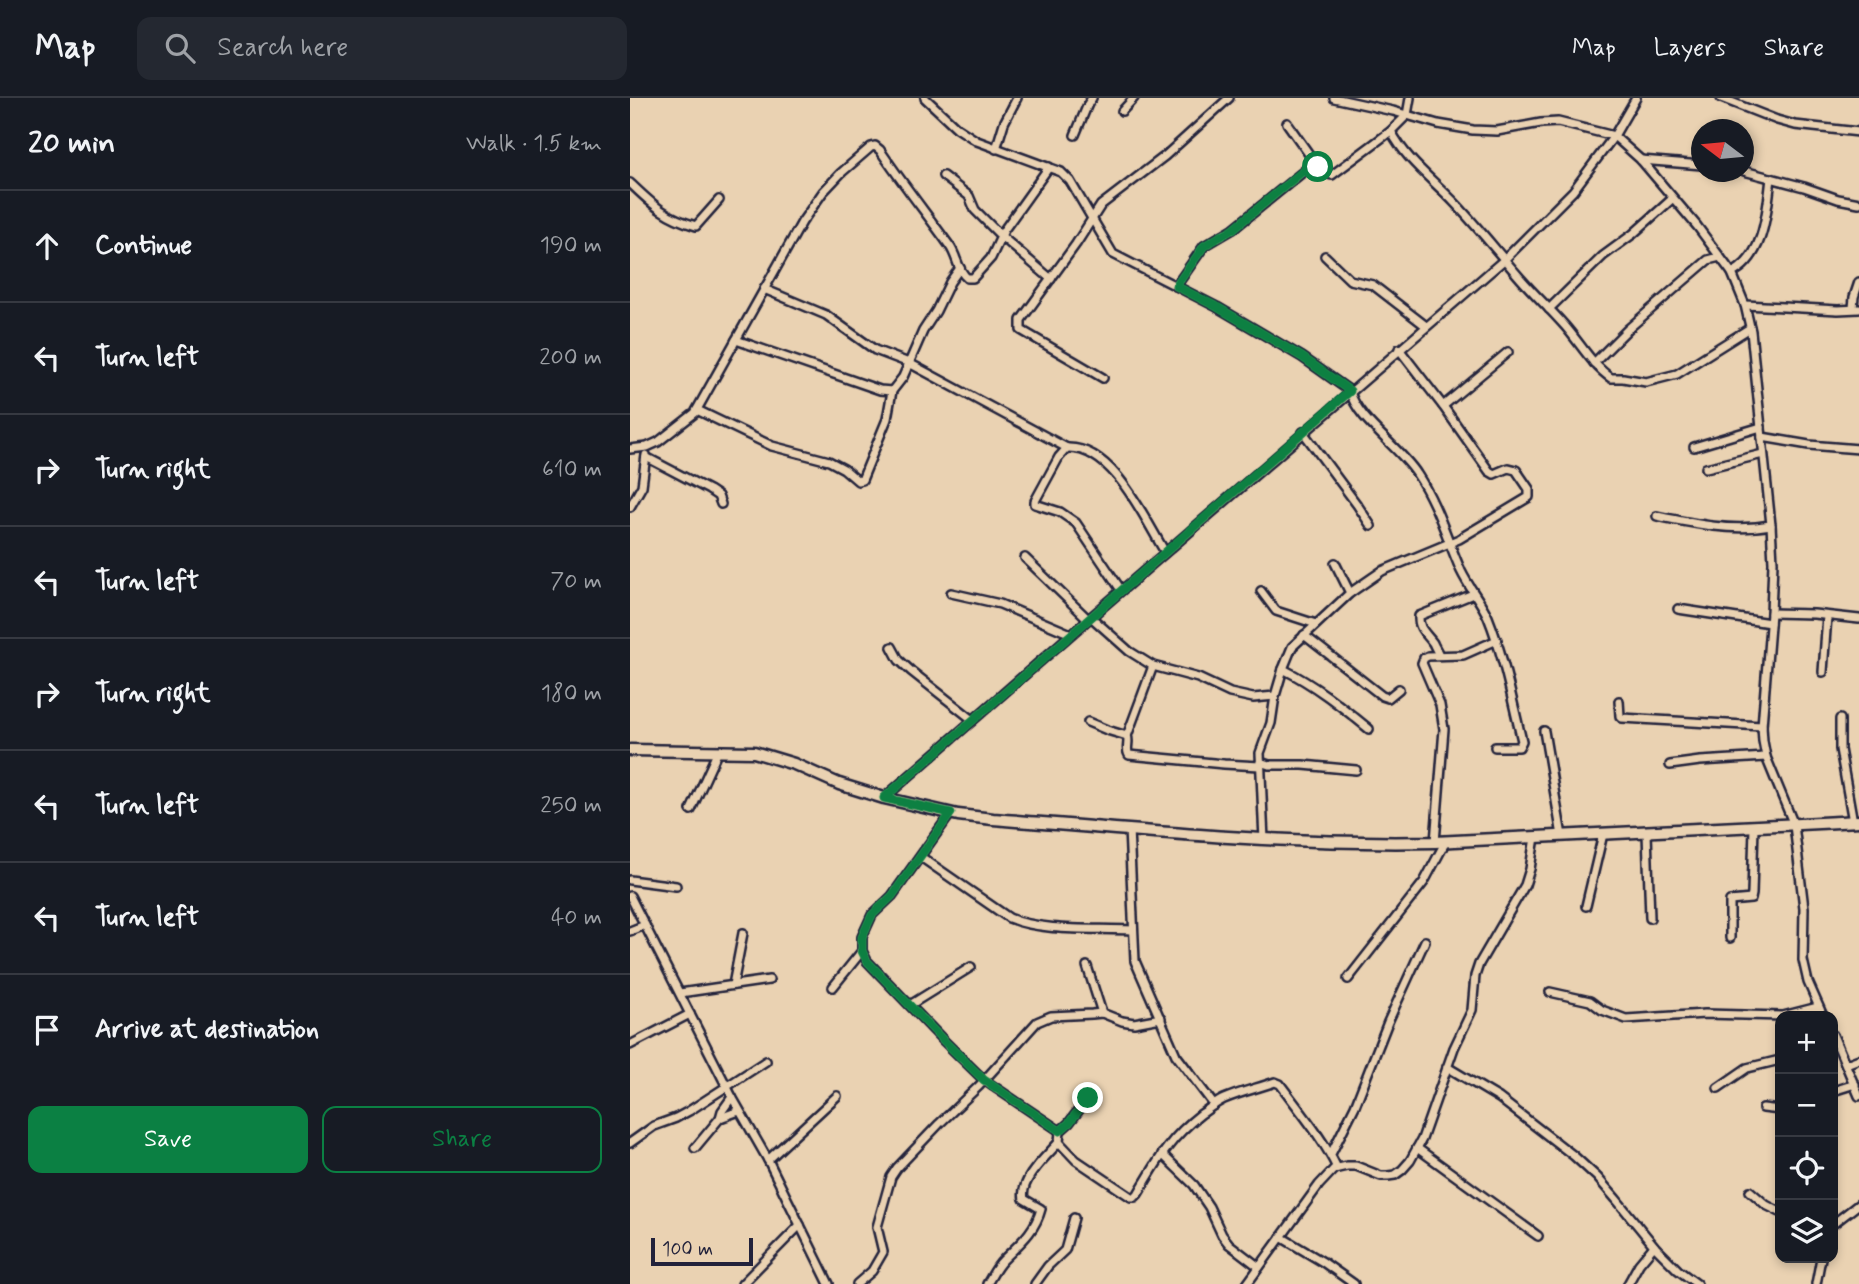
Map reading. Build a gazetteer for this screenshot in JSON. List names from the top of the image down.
{
  "scale_bar": "100 m",
  "north": "left",
  "page": {
    "header": "Map",
    "search": "Search here",
    "nav": ["Map", "Layers", "Share"],
    "heading": ["20 min", "Walk · 1.5 km"],
    "list": [
      ["Continue", "190 m"],
      ["Turn left", "200 m"],
      ["Turn right", "610 m"],
      ["Turn left", "70 m"],
      ["Turn right", "180 m"],
      ["Turn left", "250 m"],
      ["Turn left", "40 m"],
      "Arrive at destination"
    ],
    "map_buttons": ["+", "−"],
    "buttons": ["Save", "Share"],
    "scale": "100 m"
  }
}
